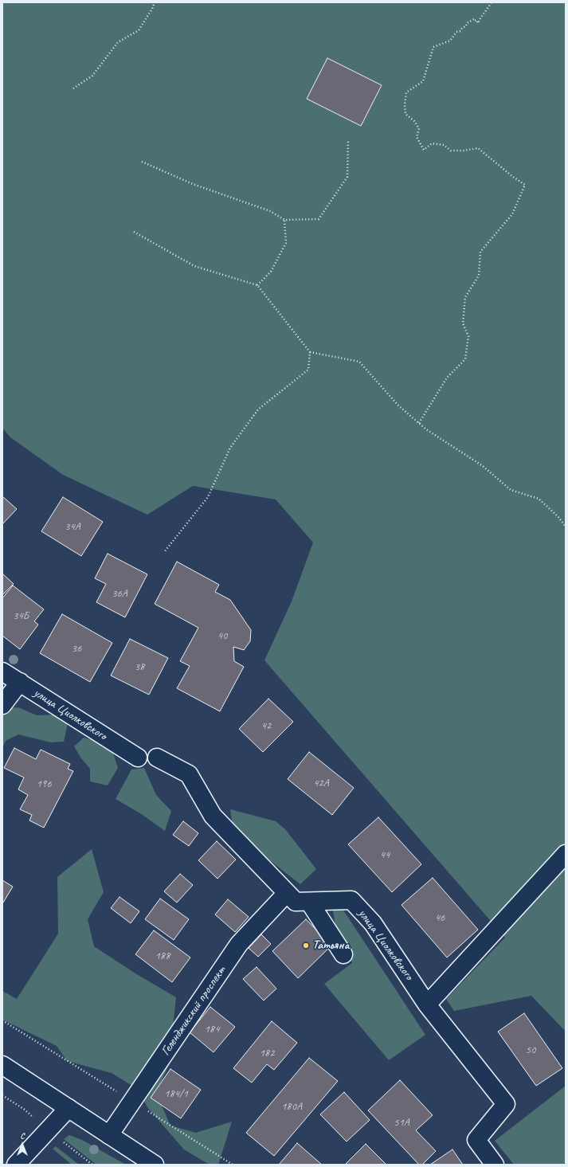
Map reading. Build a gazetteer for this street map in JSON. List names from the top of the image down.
{
  "streets": {
    "street": ["улица Циолковского", "Геленджикский проспект"]
  },
  "crossings": [
    ["улица Циолковского", "Геленджикский проспект"]
  ],
  "places": ["Татьяна"],
  "house_numbers": [
    "34А",
    "36А",
    "34Б",
    "40",
    "36",
    "38",
    "42",
    "42А",
    "196",
    "44",
    "46",
    "188",
    "184",
    "50",
    "182",
    "184/1",
    "180А",
    "51А"
  ],
  "north": "top"
}
